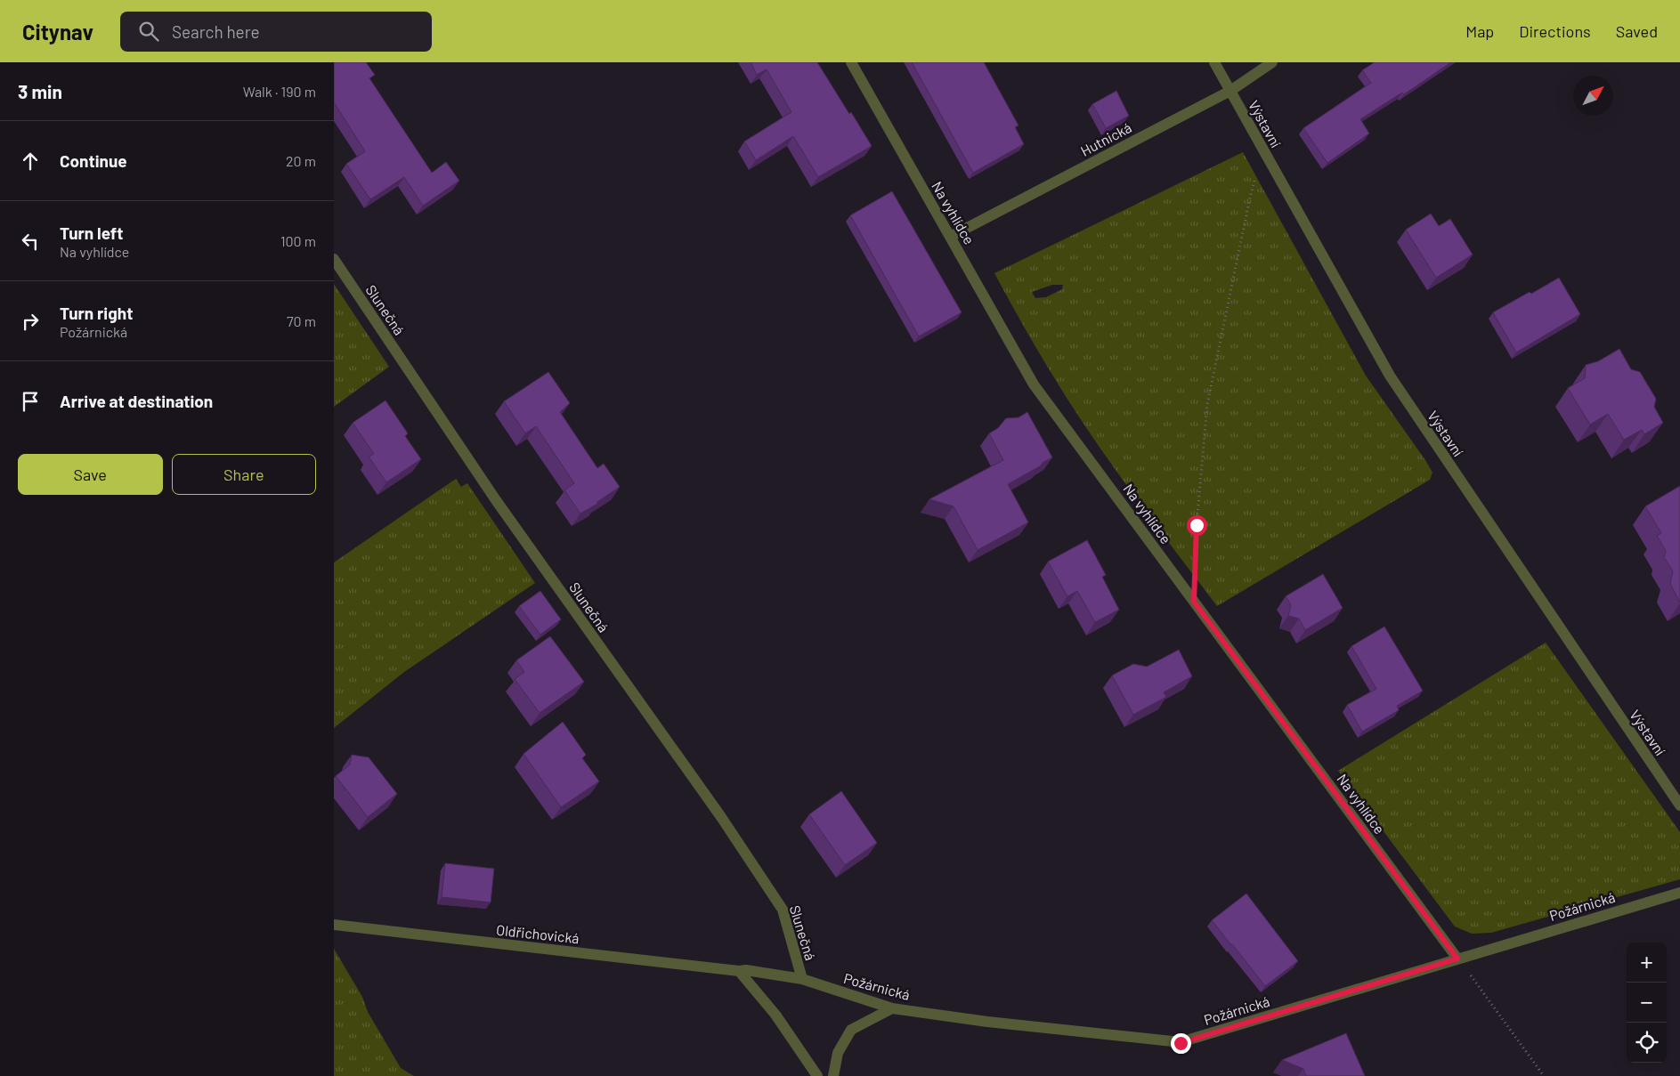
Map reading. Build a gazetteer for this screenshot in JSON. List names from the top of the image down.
{
  "streets": {
    "street": [
      "Výstavní",
      "Hutnická",
      "Na vyhlídce",
      "Slunečná",
      "Požárnická",
      "Oldřichovická"
    ]
  },
  "crossings": [
    ["Výstavní", "Hutnická"],
    ["Hutnická", "Na vyhlídce"],
    ["Na vyhlídce", "Požárnická"],
    ["Slunečná", "Požárnická"],
    ["Požárnická", "Oldřichovická"]
  ],
  "north": "top right",
  "page": {
    "header": "Citynav",
    "search": "Search here",
    "nav": ["Map", "Directions", "Saved"],
    "heading": ["3 min", "Walk · 190 m"],
    "list": [
      ["Continue", "20 m"],
      ["Turn left", "Na vyhlídce", "100 m"],
      ["Turn right", "Požárnická", "70 m"],
      "Arrive at destination"
    ],
    "buttons": ["Save", "Share"],
    "map_buttons": ["+", "−"]
  }
}
